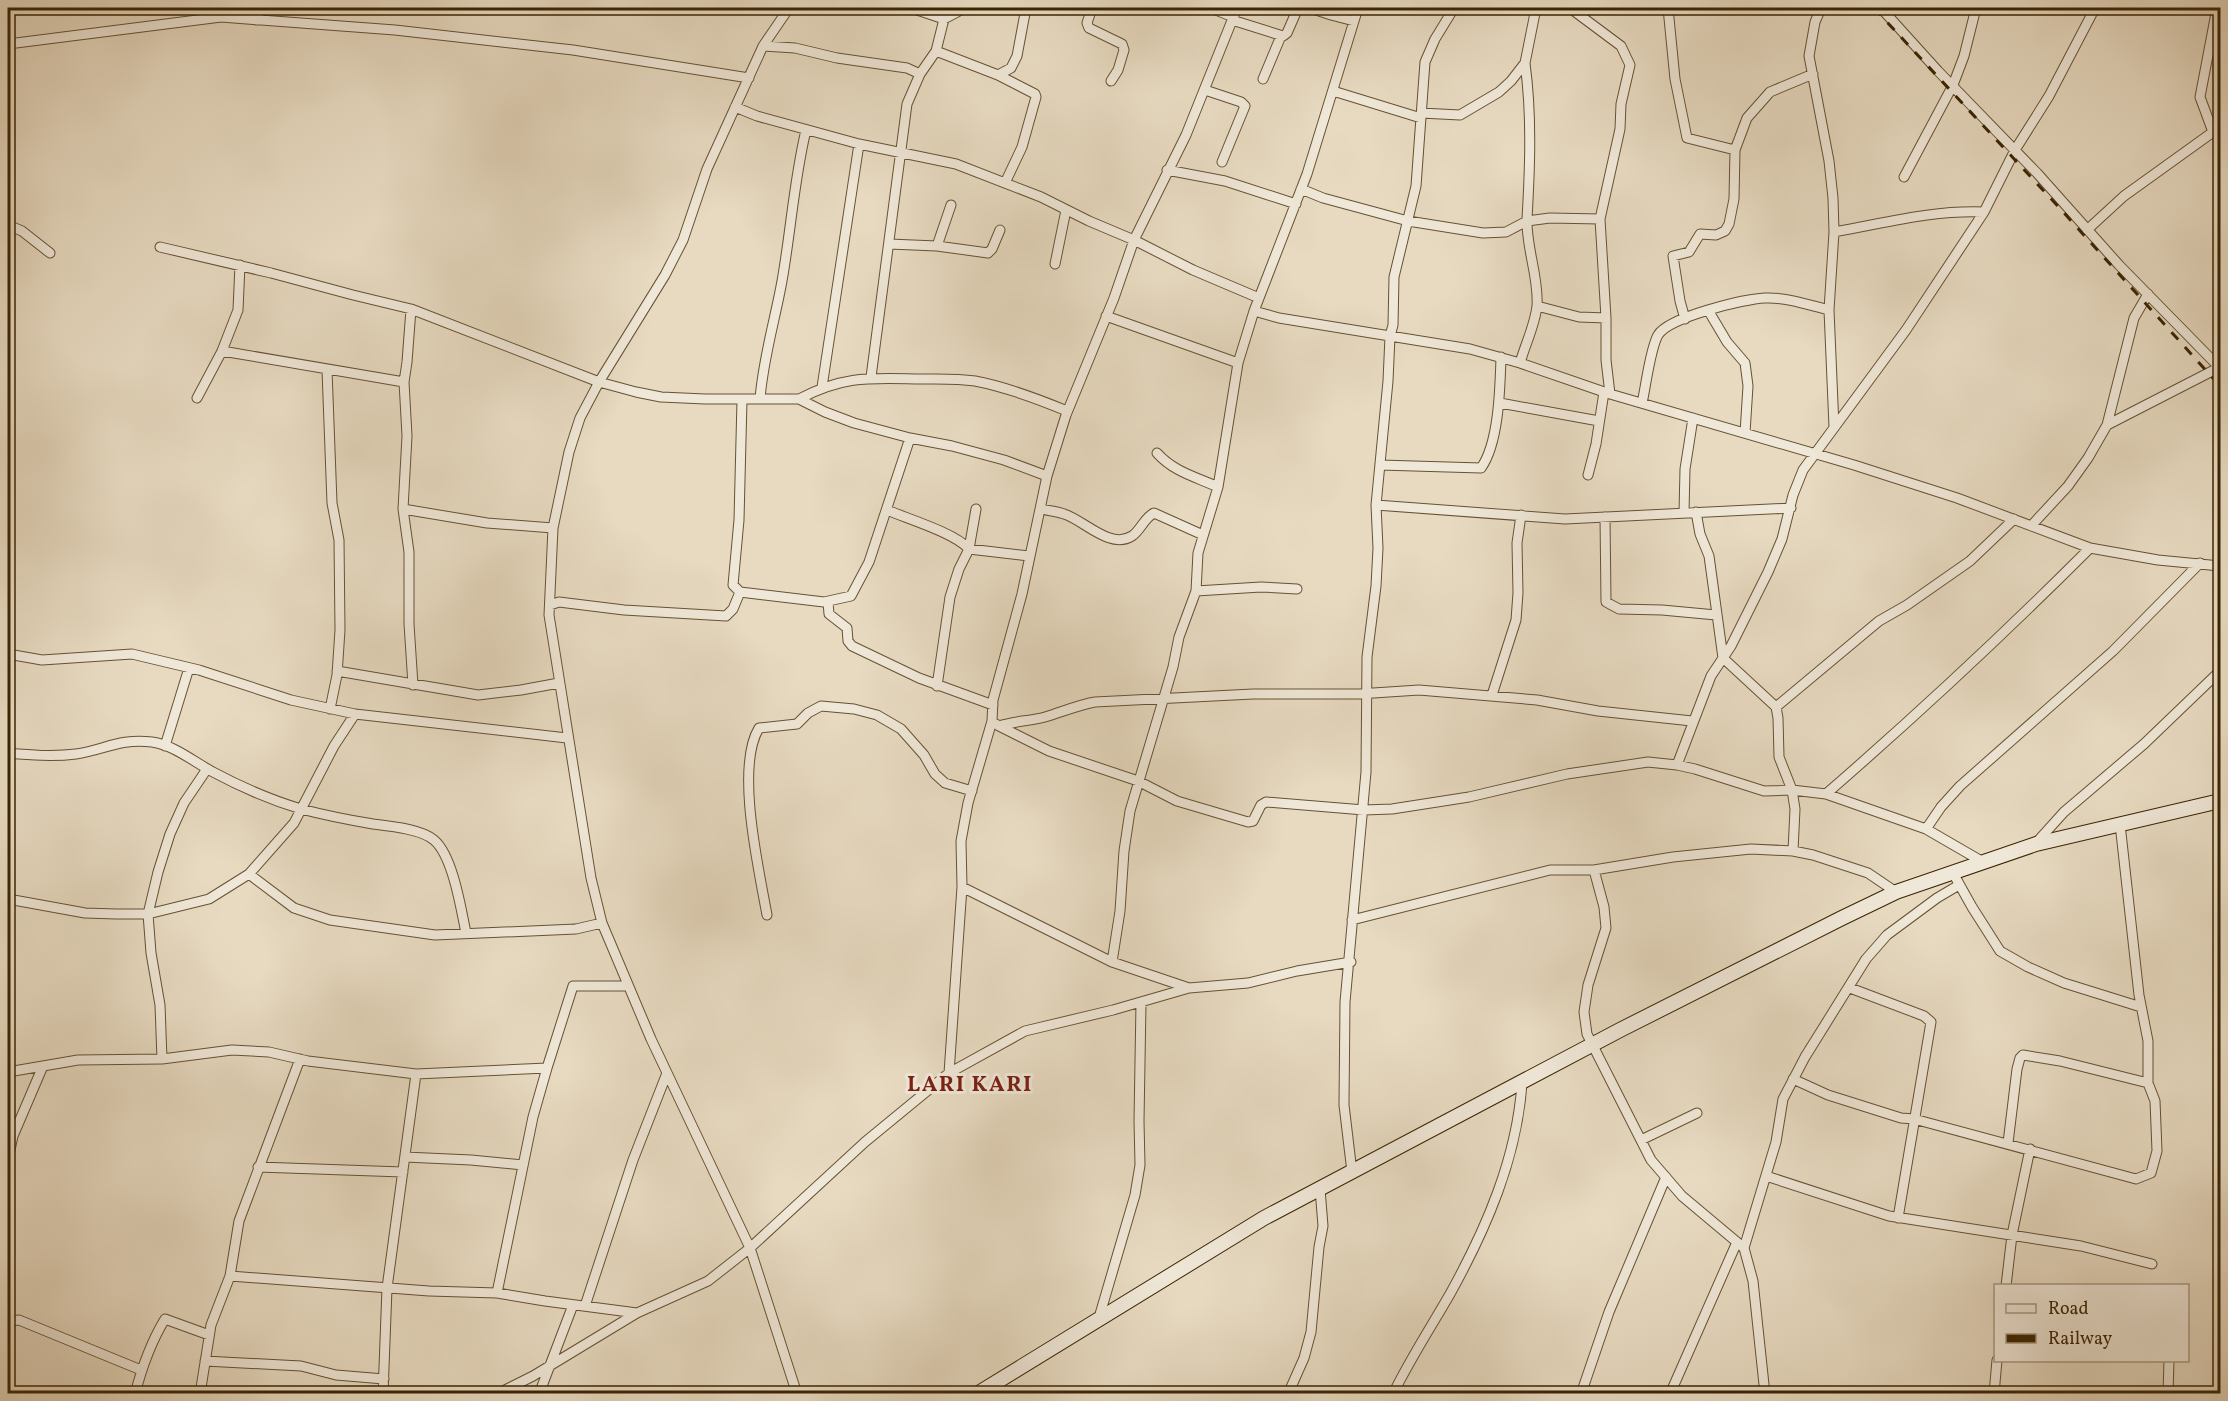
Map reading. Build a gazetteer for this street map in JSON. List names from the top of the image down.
{
  "districts": ["LARI KARI"],
  "legend": ["Road", "Railway"]
}
